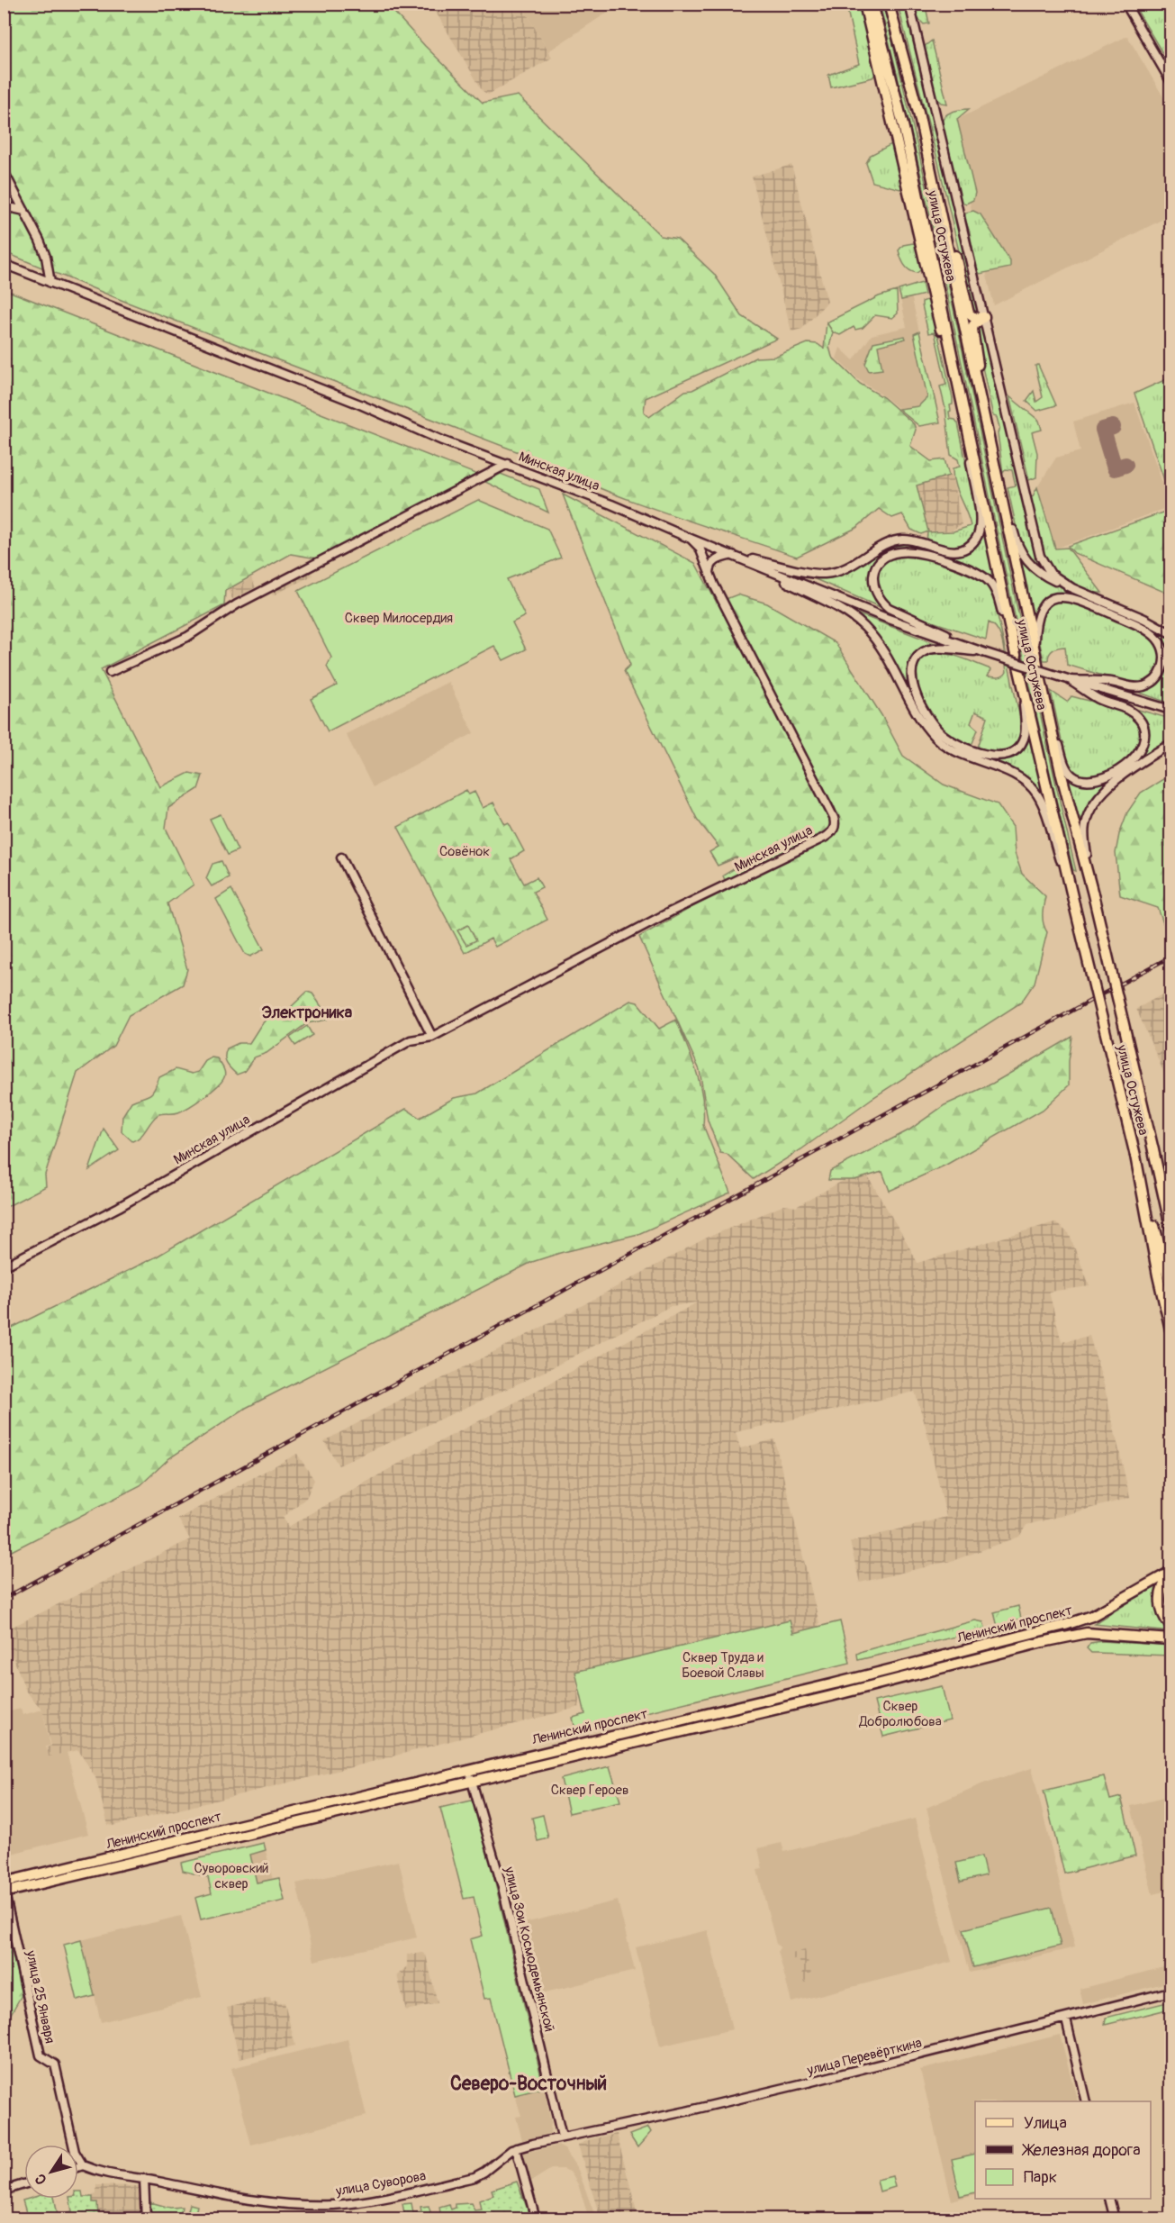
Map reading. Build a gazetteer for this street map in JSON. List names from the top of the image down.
{
  "streets": {
    "main road": ["улица Остужева", "Ленинский проспект"],
    "street": [
      "Минская улица",
      "улица Зои Космодемьянской",
      "улица 25 Января",
      "улица Перевёрткина",
      "улица Суворова"
    ]
  },
  "crossings": [
    ["Ленинский проспект", "улица Зои Космодемьянской"],
    ["Ленинский проспект", "улица 25 Января"],
    ["улица Зои Космодемьянской", "улица Перевёрткина"],
    ["улица Зои Космодемьянской", "улица Суворова"],
    ["улица 25 Января", "улица Суворова"],
    ["улица Перевёрткина", "улица Суворова"]
  ],
  "districts": ["Электроника", "Северо-Восточный"],
  "parks": [
    "Сквер Милосердия",
    "Совёнок",
    "Сквер Труда и Боевой Славы",
    "Сквер Добролюбова",
    "Сквер Героев",
    "Суворовский сквер"
  ],
  "legend": ["Улица", "Железная дорога", "Парк"],
  "north": "bottom left"
}
